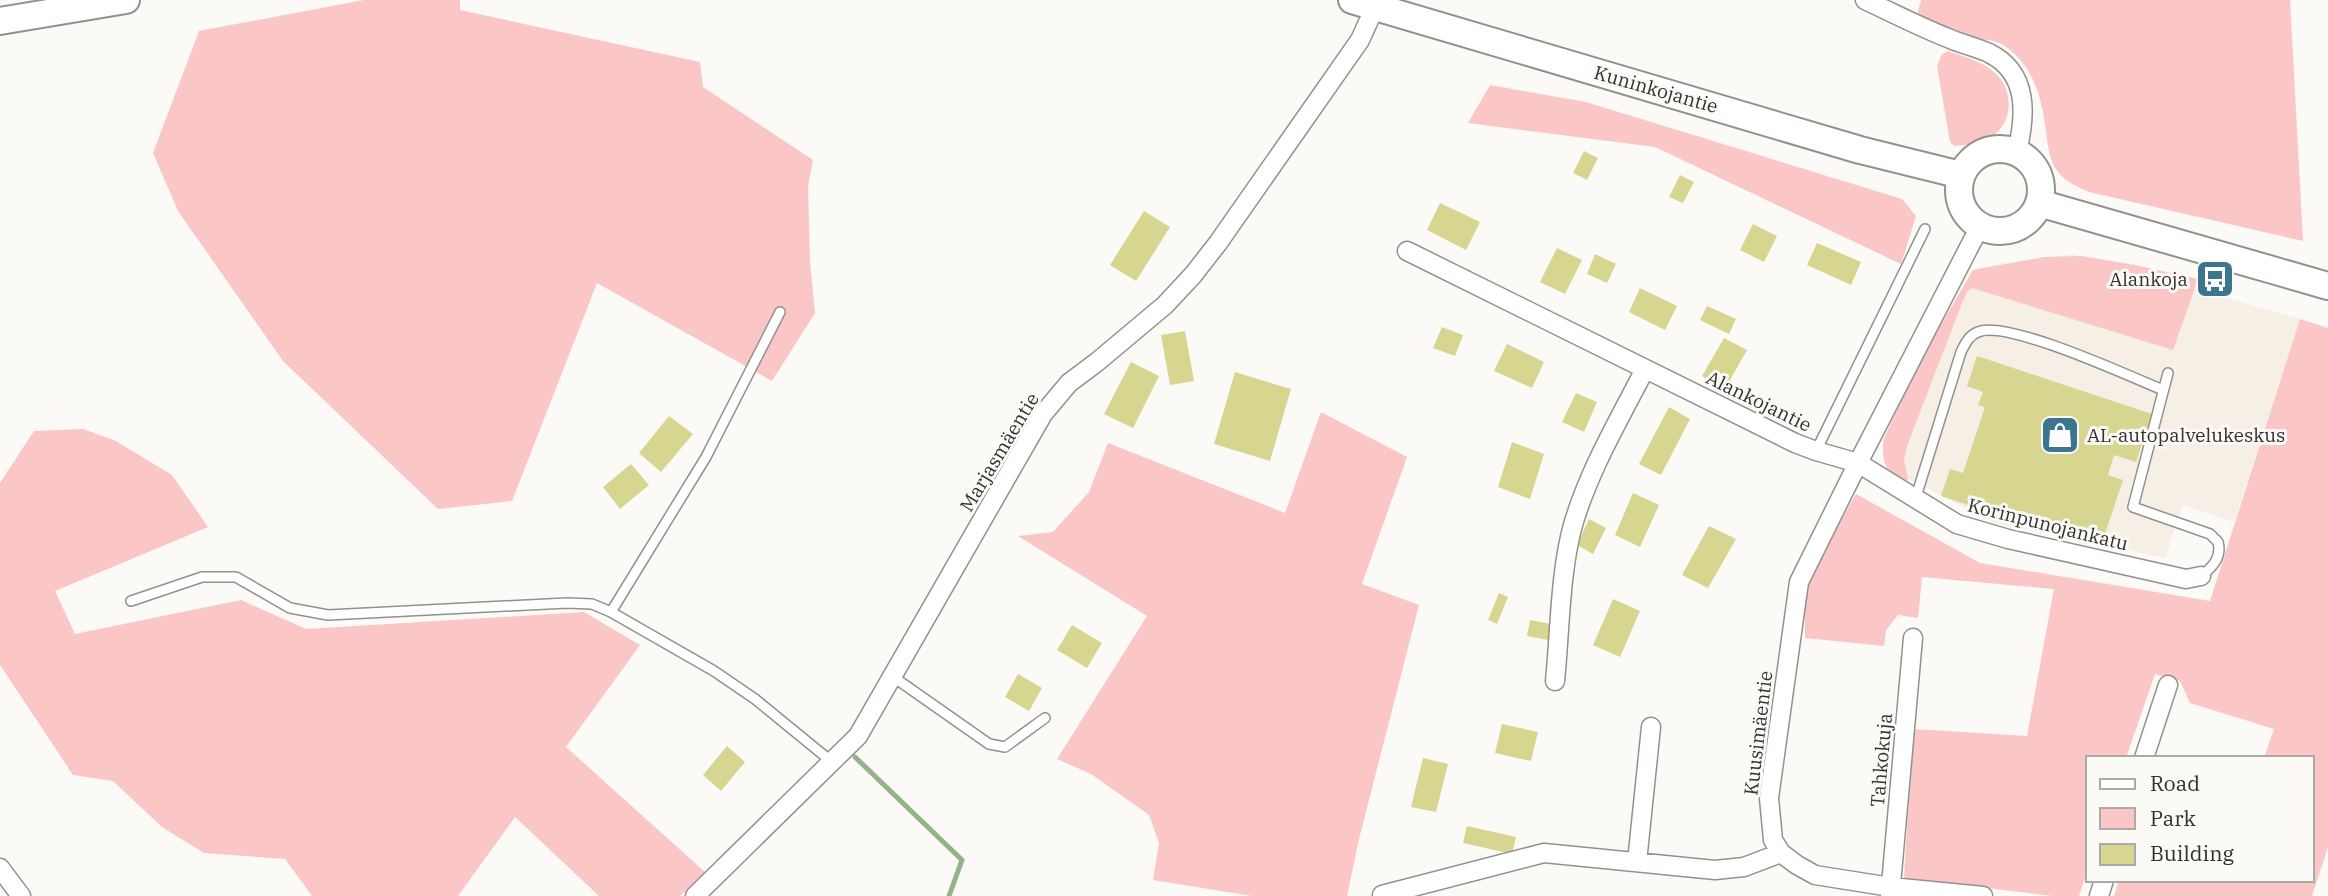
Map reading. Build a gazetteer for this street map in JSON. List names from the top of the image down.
{
  "streets": {
    "main road": ["Kuninkojantie"],
    "street": [
      "Alankojantie",
      "Marjasmäentie",
      "Korinpunojankatu",
      "Kuusimäentie",
      "Tahkokuja"
    ]
  },
  "crossings": [
    ["Kuninkojantie", "Marjasmäentie"],
    ["Alankojantie", "Korinpunojankatu"],
    ["Alankojantie", "Kuusimäentie"],
    ["Korinpunojankatu", "Kuusimäentie"]
  ],
  "places": {
    "bus stop": ["Alankoja"],
    "shop": ["AL-autopalvelukeskus"]
  },
  "legend": ["Road", "Park", "Building"]
}
